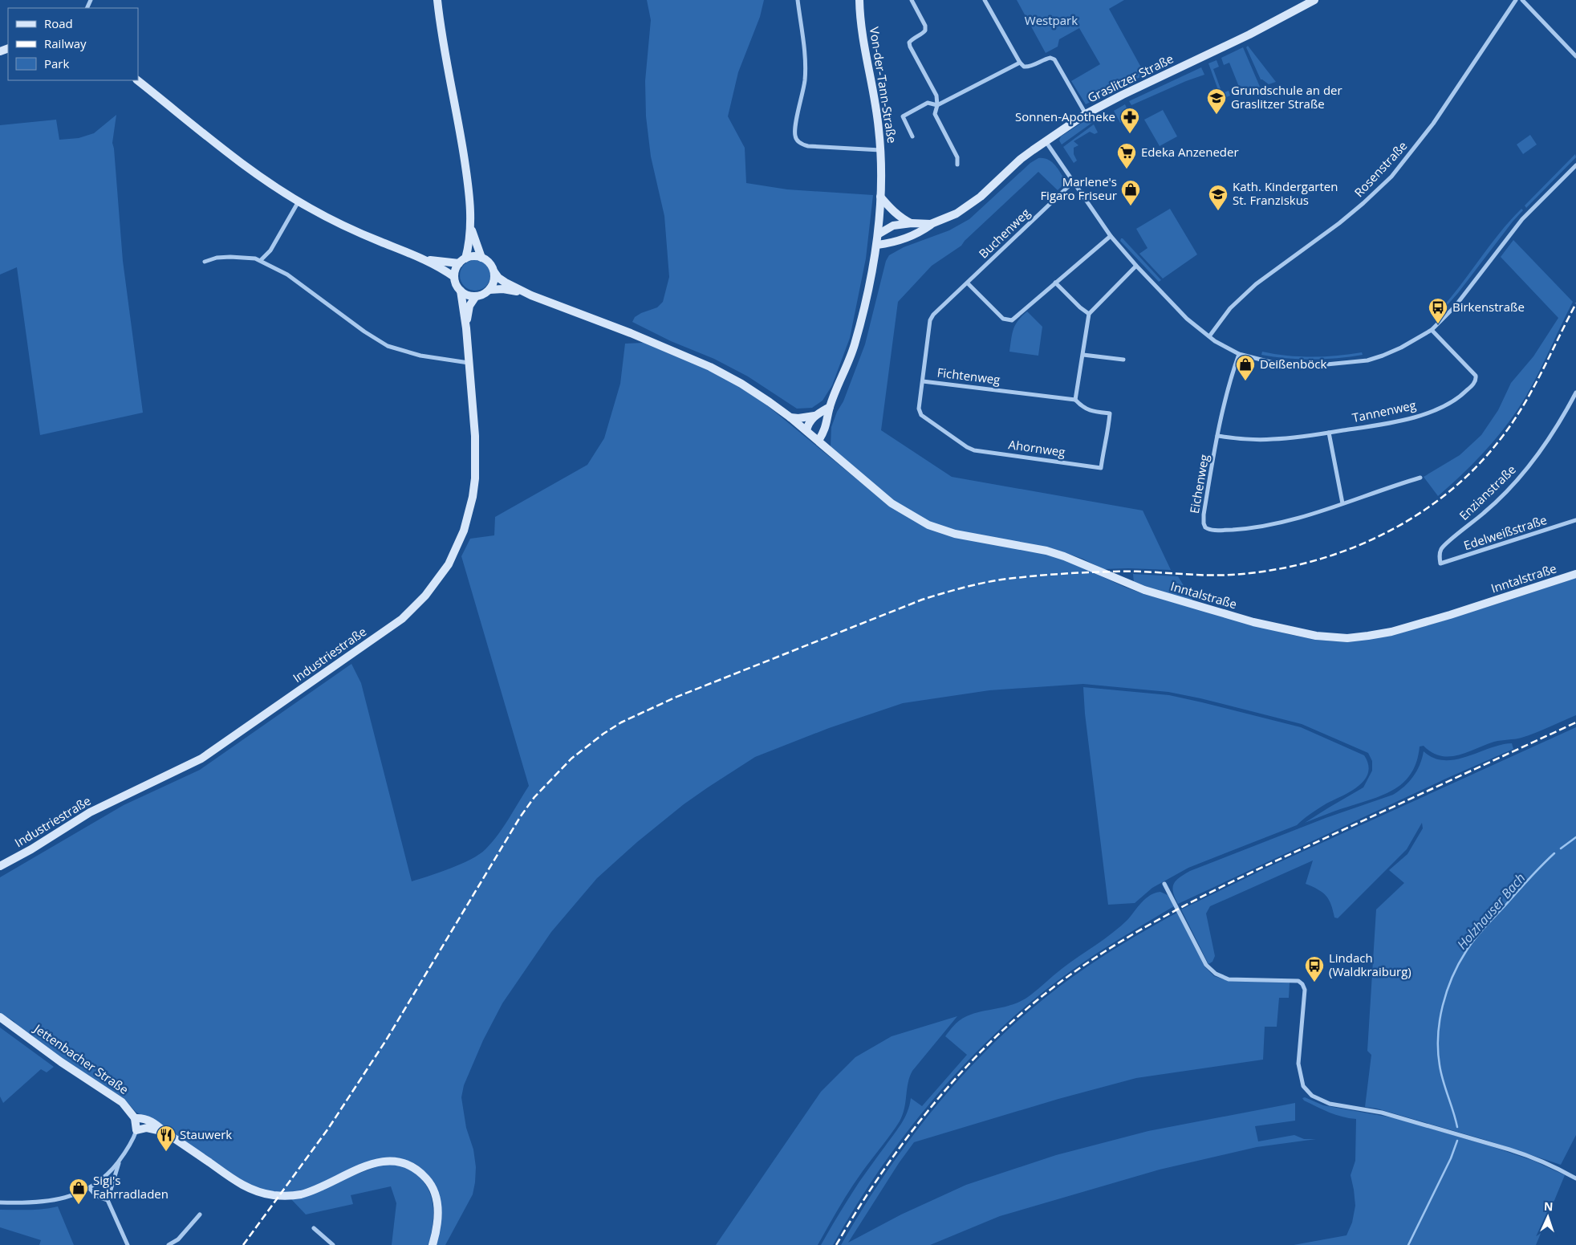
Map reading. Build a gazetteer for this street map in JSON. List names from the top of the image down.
{
  "streets": {
    "street": [
      "Graslitzer Straße",
      "Von-der-Tann-Straße",
      "Rosenstraße",
      "Buchenweg",
      "Fichtenweg",
      "Tannenweg",
      "Ahornweg",
      "Eichenweg",
      "Enzianstraße",
      "Edelweißstraße",
      "Inntalstraße",
      "Industriestraße",
      "Jettenbacher Straße"
    ]
  },
  "crossings": [
    ["Graslitzer Straße", "Von-der-Tann-Straße"],
    ["Von-der-Tann-Straße", "Inntalstraße"],
    ["Buchenweg", "Fichtenweg"],
    ["Fichtenweg", "Ahornweg"],
    ["Tannenweg", "Eichenweg"],
    ["Enzianstraße", "Edelweißstraße"]
  ],
  "water": ["Holzhauser Bach"],
  "parks": ["Westpark"],
  "places": {
    "school or university": ["Grundschule an der Graslitzer Straße", "Kath. Kindergarten St. Franziskus"],
    "pharmacy": ["Sonnen-Apotheke"],
    "supermarket": ["Edeka Anzeneder"],
    "shop": ["Marlene's Figaro Friseur", "Deißenböck", "Sigi's Fahrradladen"],
    "bus stop": ["Birkenstraße", "Lindach (Waldkraiburg)"],
    "restaurant": ["Stauwerk"]
  },
  "legend": ["Road", "Railway", "Park"],
  "north": "top"
}
